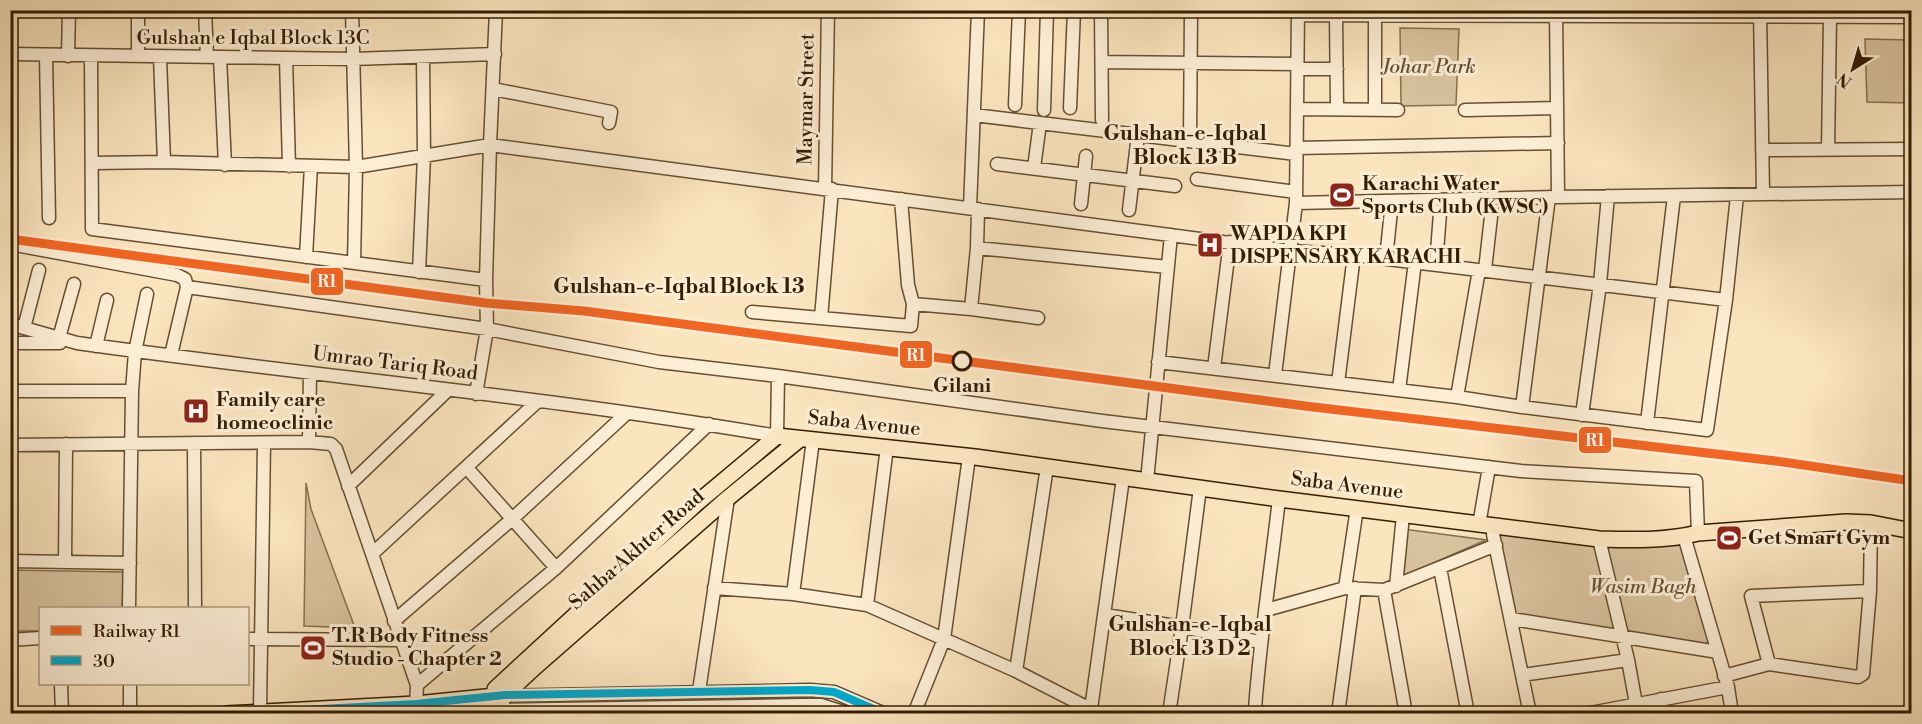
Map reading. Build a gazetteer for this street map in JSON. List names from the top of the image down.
{
  "streets": {
    "main road": ["Saba Avenue", "Sahba Akhter Road"],
    "street": ["Gulshan e Iqbal Block 13C", "Maymar Street", "Umrao Tariq Road"]
  },
  "crossings": [
    ["Umrao Tariq Road", "Saba Avenue"],
    ["Umrao Tariq Road", "Sahba Akhter Road"],
    ["Saba Avenue", "Sahba Akhter Road"]
  ],
  "districts": ["Gulshan-e-Iqbal Block 13 B", "Gulshan-e-Iqbal Block 13", "Gulshan-e-Iqbal Block 13 D 2"],
  "parks": ["Johar Park", "Wasim Bagh"],
  "places": {
    "sports": ["Karachi Water Sports Club (KWSC)", "Get Smart Gym", "T.R Body Fitness Studio - Chapter 2"],
    "hospital": ["WAPDA KPI DISPENSARY KARACHI", "Family care homeoclinic"],
    "other": ["Gilani"]
  },
  "lines": ["rail line R1", "transit line 30"],
  "legend": ["Railway R1", "30"],
  "north": "bottom left"
}
